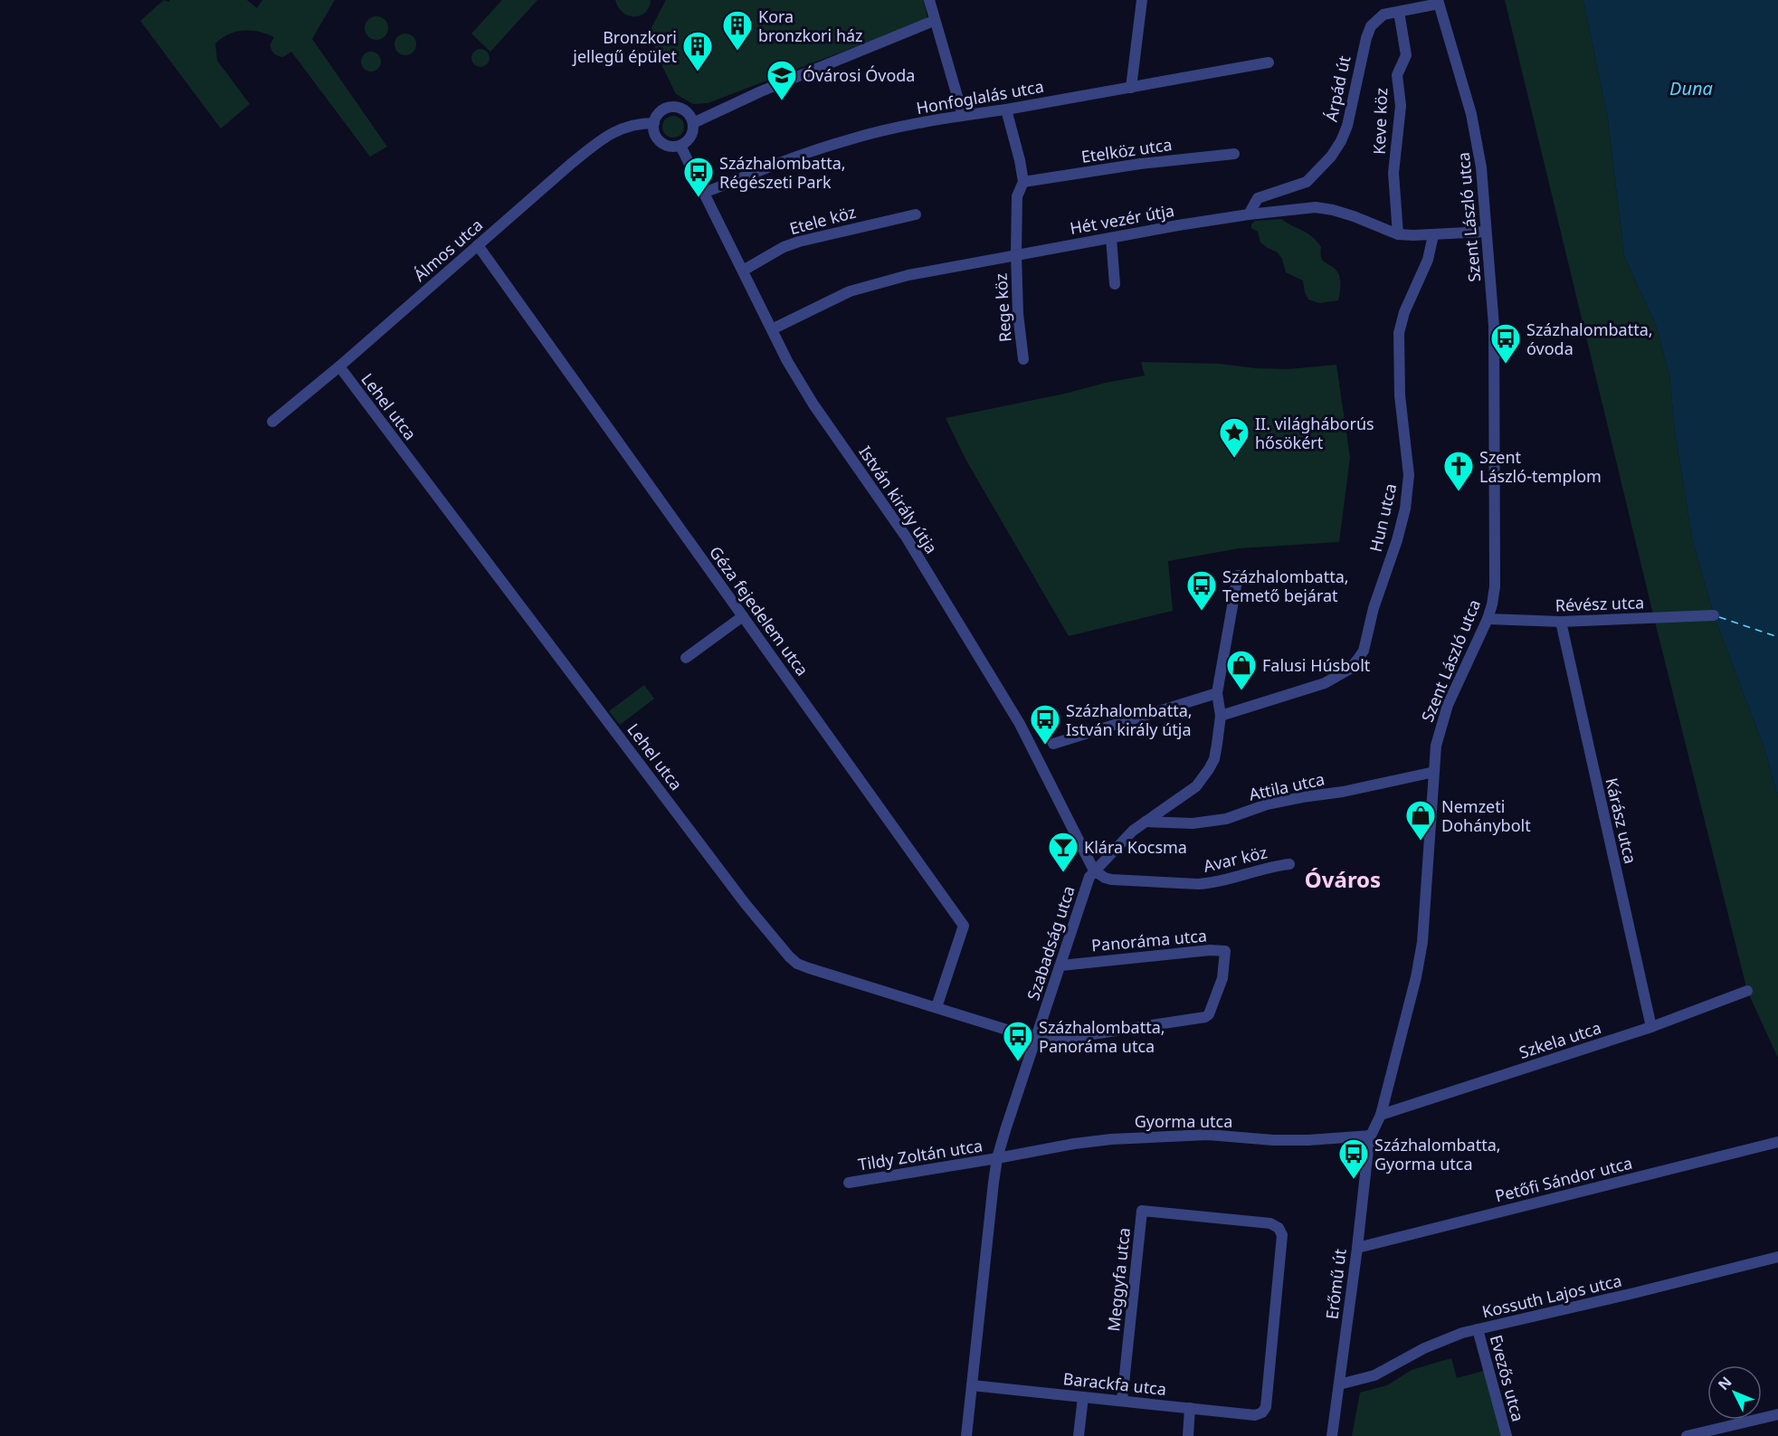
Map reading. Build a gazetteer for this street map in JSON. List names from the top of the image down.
{
  "streets": {
    "street": [
      "Árpád út",
      "Honfoglalás utca",
      "Keve köz",
      "Etelköz utca",
      "Szent László utca",
      "Hét vezér útja",
      "Etele köz",
      "Álmos utca",
      "Rege köz",
      "Lehel utca",
      "István király útja",
      "Hun utca",
      "Révész utca",
      "Géza fejedelem utca",
      "Attila utca",
      "Kárász utca",
      "Avar köz",
      "Panoráma utca",
      "Szabadság utca",
      "Szkela utca",
      "Gyorma utca",
      "Tildy Zoltán utca",
      "Petőfi Sándor utca",
      "Meggyfa utca",
      "Erőmű út",
      "Kossuth Lajos utca",
      "Evezős utca",
      "Barackfa utca"
    ]
  },
  "crossings": [
    ["Árpád út", "Keve köz"],
    ["Árpád út", "Szent László utca"],
    ["Árpád út", "Hét vezér útja"],
    ["Honfoglalás utca", "István király útja"],
    ["Keve köz", "Hét vezér útja"],
    ["Etelköz utca", "Rege köz"],
    ["Szent László utca", "Hét vezér útja"],
    ["Szent László utca", "Révész utca"],
    ["Szent László utca", "Attila utca"],
    ["Szent László utca", "Szkela utca"],
    ["Szent László utca", "Gyorma utca"],
    ["Szent László utca", "Erőmű út"],
    ["Hét vezér útja", "Rege köz"],
    ["Hét vezér útja", "István király útja"],
    ["Hét vezér útja", "Hun utca"],
    ["Etele köz", "István király útja"],
    ["Álmos utca", "Lehel utca"],
    ["Álmos utca", "István király útja"],
    ["Álmos utca", "Géza fejedelem utca"],
    ["Lehel utca", "Géza fejedelem utca"],
    ["Lehel utca", "Panoráma utca"],
    ["Lehel utca", "Szabadság utca"],
    ["István király útja", "Avar köz"],
    ["István király útja", "Szabadság utca"],
    ["Hun utca", "Szabadság utca"],
    ["Révész utca", "Kárász utca"],
    ["Attila utca", "Szabadság utca"],
    ["Kárász utca", "Szkela utca"],
    ["Avar köz", "Szabadság utca"],
    ["Panoráma utca", "Szabadság utca"],
    ["Szabadság utca", "Gyorma utca"],
    ["Szabadság utca", "Tildy Zoltán utca"],
    ["Szabadság utca", "Barackfa utca"],
    ["Gyorma utca", "Tildy Zoltán utca"],
    ["Gyorma utca", "Erőmű út"],
    ["Petőfi Sándor utca", "Erőmű út"],
    ["Meggyfa utca", "Barackfa utca"],
    ["Erőmű út", "Kossuth Lajos utca"],
    ["Kossuth Lajos utca", "Evezős utca"]
  ],
  "districts": ["Óváros"],
  "water": ["Duna"],
  "places": {
    "building": ["Kora bronzkori ház", "Bronzkori jellegű épület"],
    "school or university": ["Óvárosi Óvoda"],
    "bus stop": [
      "Százhalombatta, Régészeti Park",
      "Százhalombatta, óvoda",
      "Százhalombatta, Temető bejárat",
      "Százhalombatta, István király útja",
      "Százhalombatta, Panoráma utca",
      "Százhalombatta, Gyorma utca"
    ],
    "place": ["II. világháborús hősökért"],
    "church": ["Szent László-templom"],
    "shop": ["Falusi Húsbolt", "Nemzeti Dohánybolt"],
    "bar": ["Klára Kocsma"]
  },
  "north": "top left"
}
